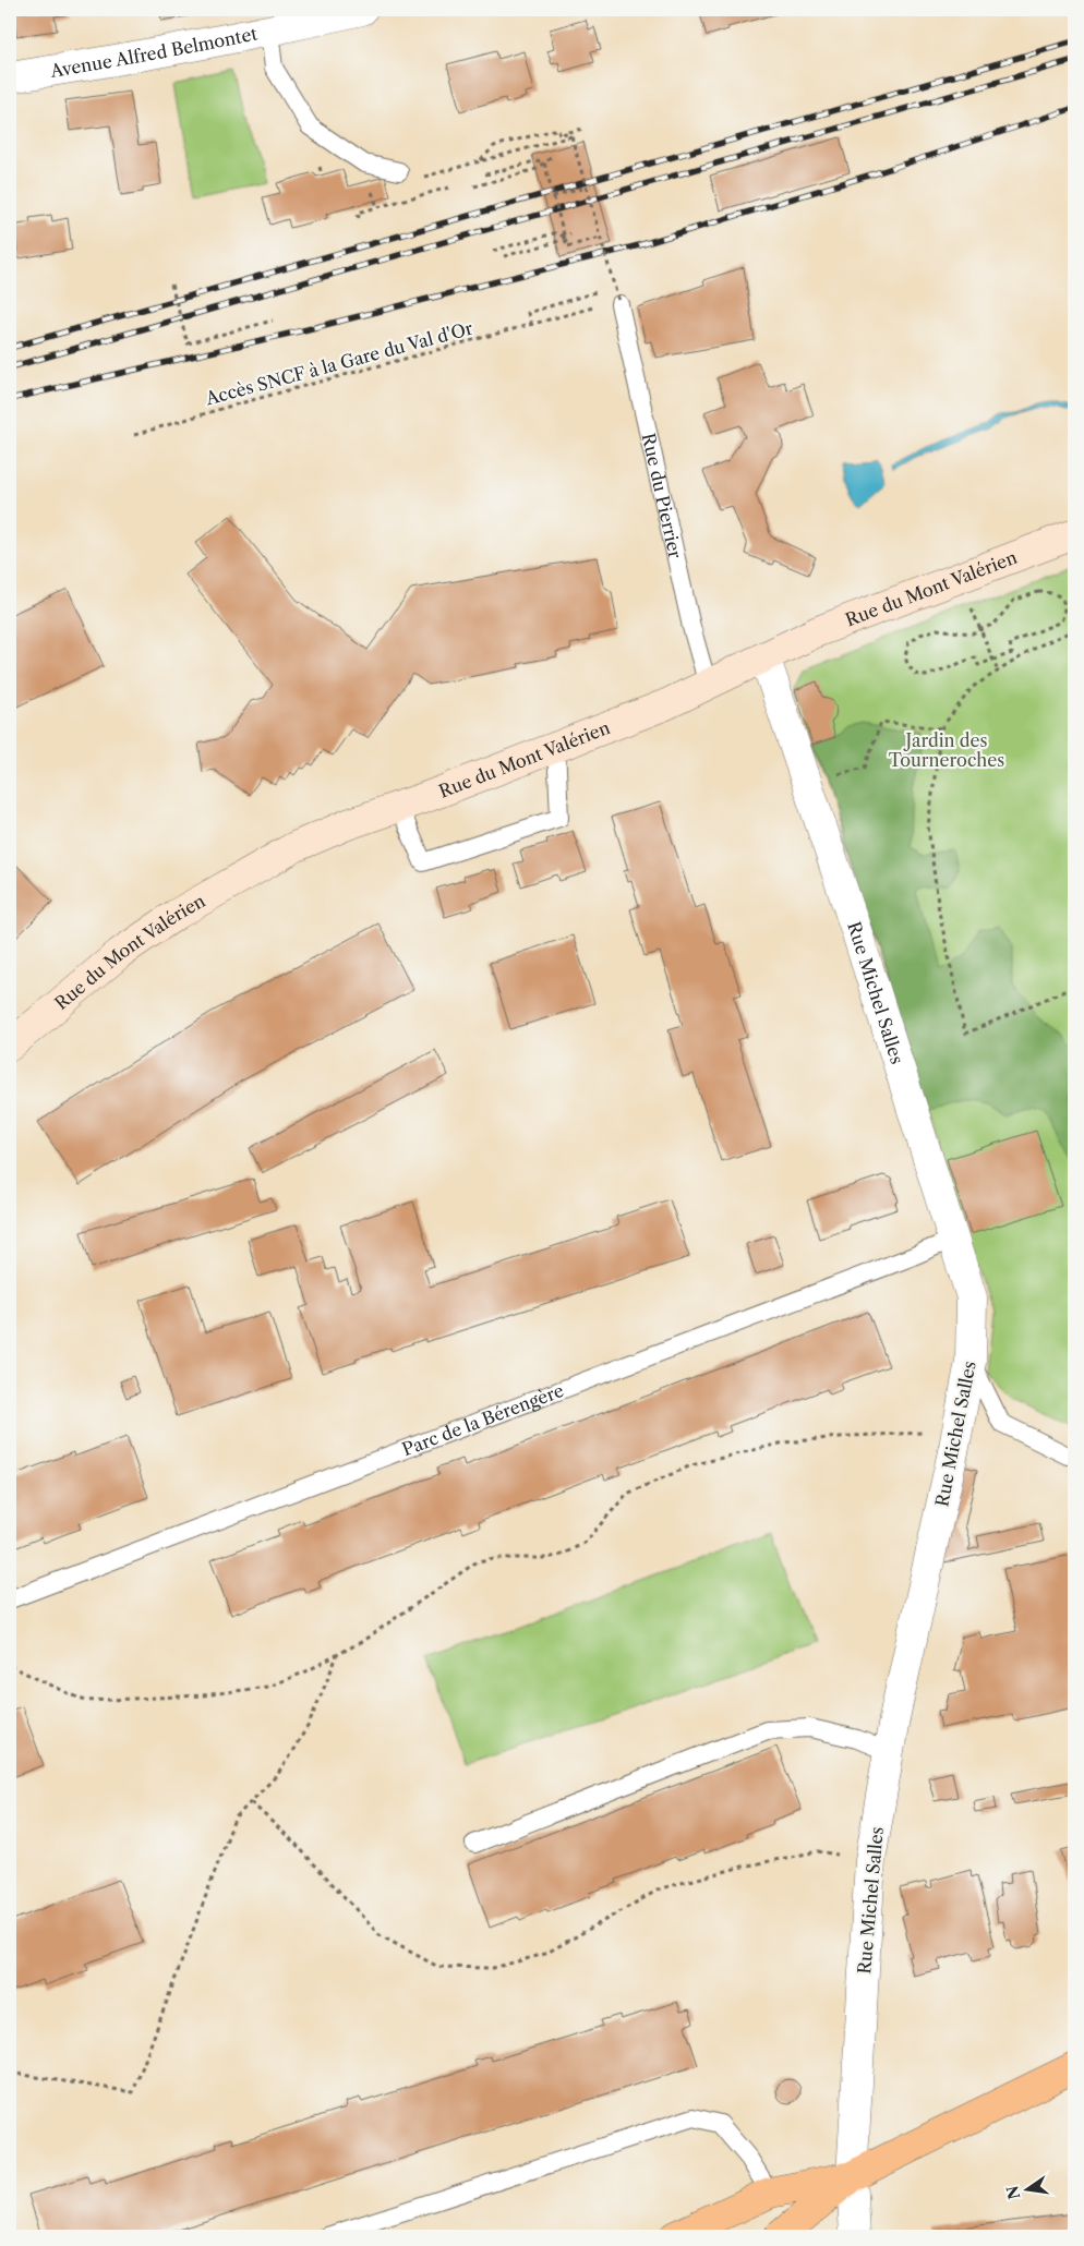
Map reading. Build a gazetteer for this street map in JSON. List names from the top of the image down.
{
  "streets": {
    "main road": ["Rue du Mont Valérien"],
    "street": ["Avenue Alfred Belmontet", "Rue Michel Salles"],
    "lane": ["Rue du Pierrier", "Parc de la Bérengère"],
    "path": ["Accès SNCF à la Gare du Val d'Or"]
  },
  "crossings": [
    ["Accès SNCF à la Gare du Val d'Or", "Rue du Pierrier"],
    ["Rue du Pierrier", "Rue du Mont Valérien"],
    ["Rue du Mont Valérien", "Rue Michel Salles"],
    ["Rue Michel Salles", "Parc de la Bérengère"]
  ],
  "parks": ["Jardin des Tourneroches"],
  "north": "left"
}
